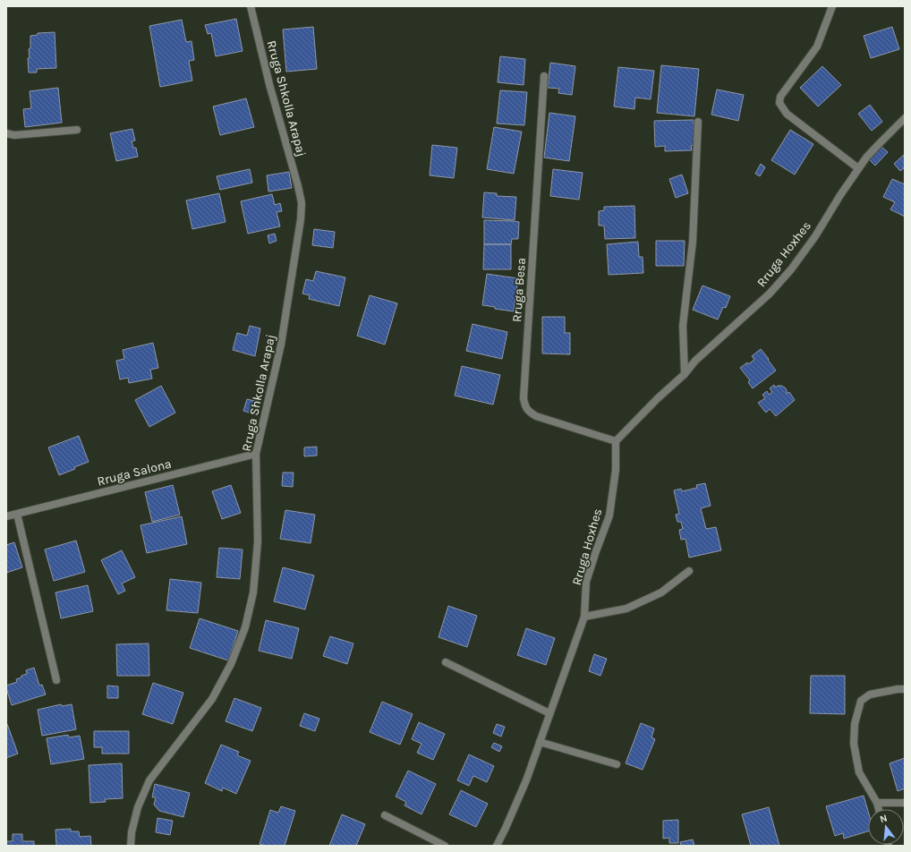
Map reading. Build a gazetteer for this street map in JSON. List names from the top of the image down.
{
  "streets": {
    "street": [
      "Rruga Shkolla Arapaj",
      "Rruga Hoxhes",
      "Rruga Besa",
      "Rruga Salona"
    ]
  },
  "crossings": [
    ["Rruga Shkolla Arapaj", "Rruga Salona"],
    ["Rruga Hoxhes", "Rruga Besa"]
  ],
  "north": "top"
}
